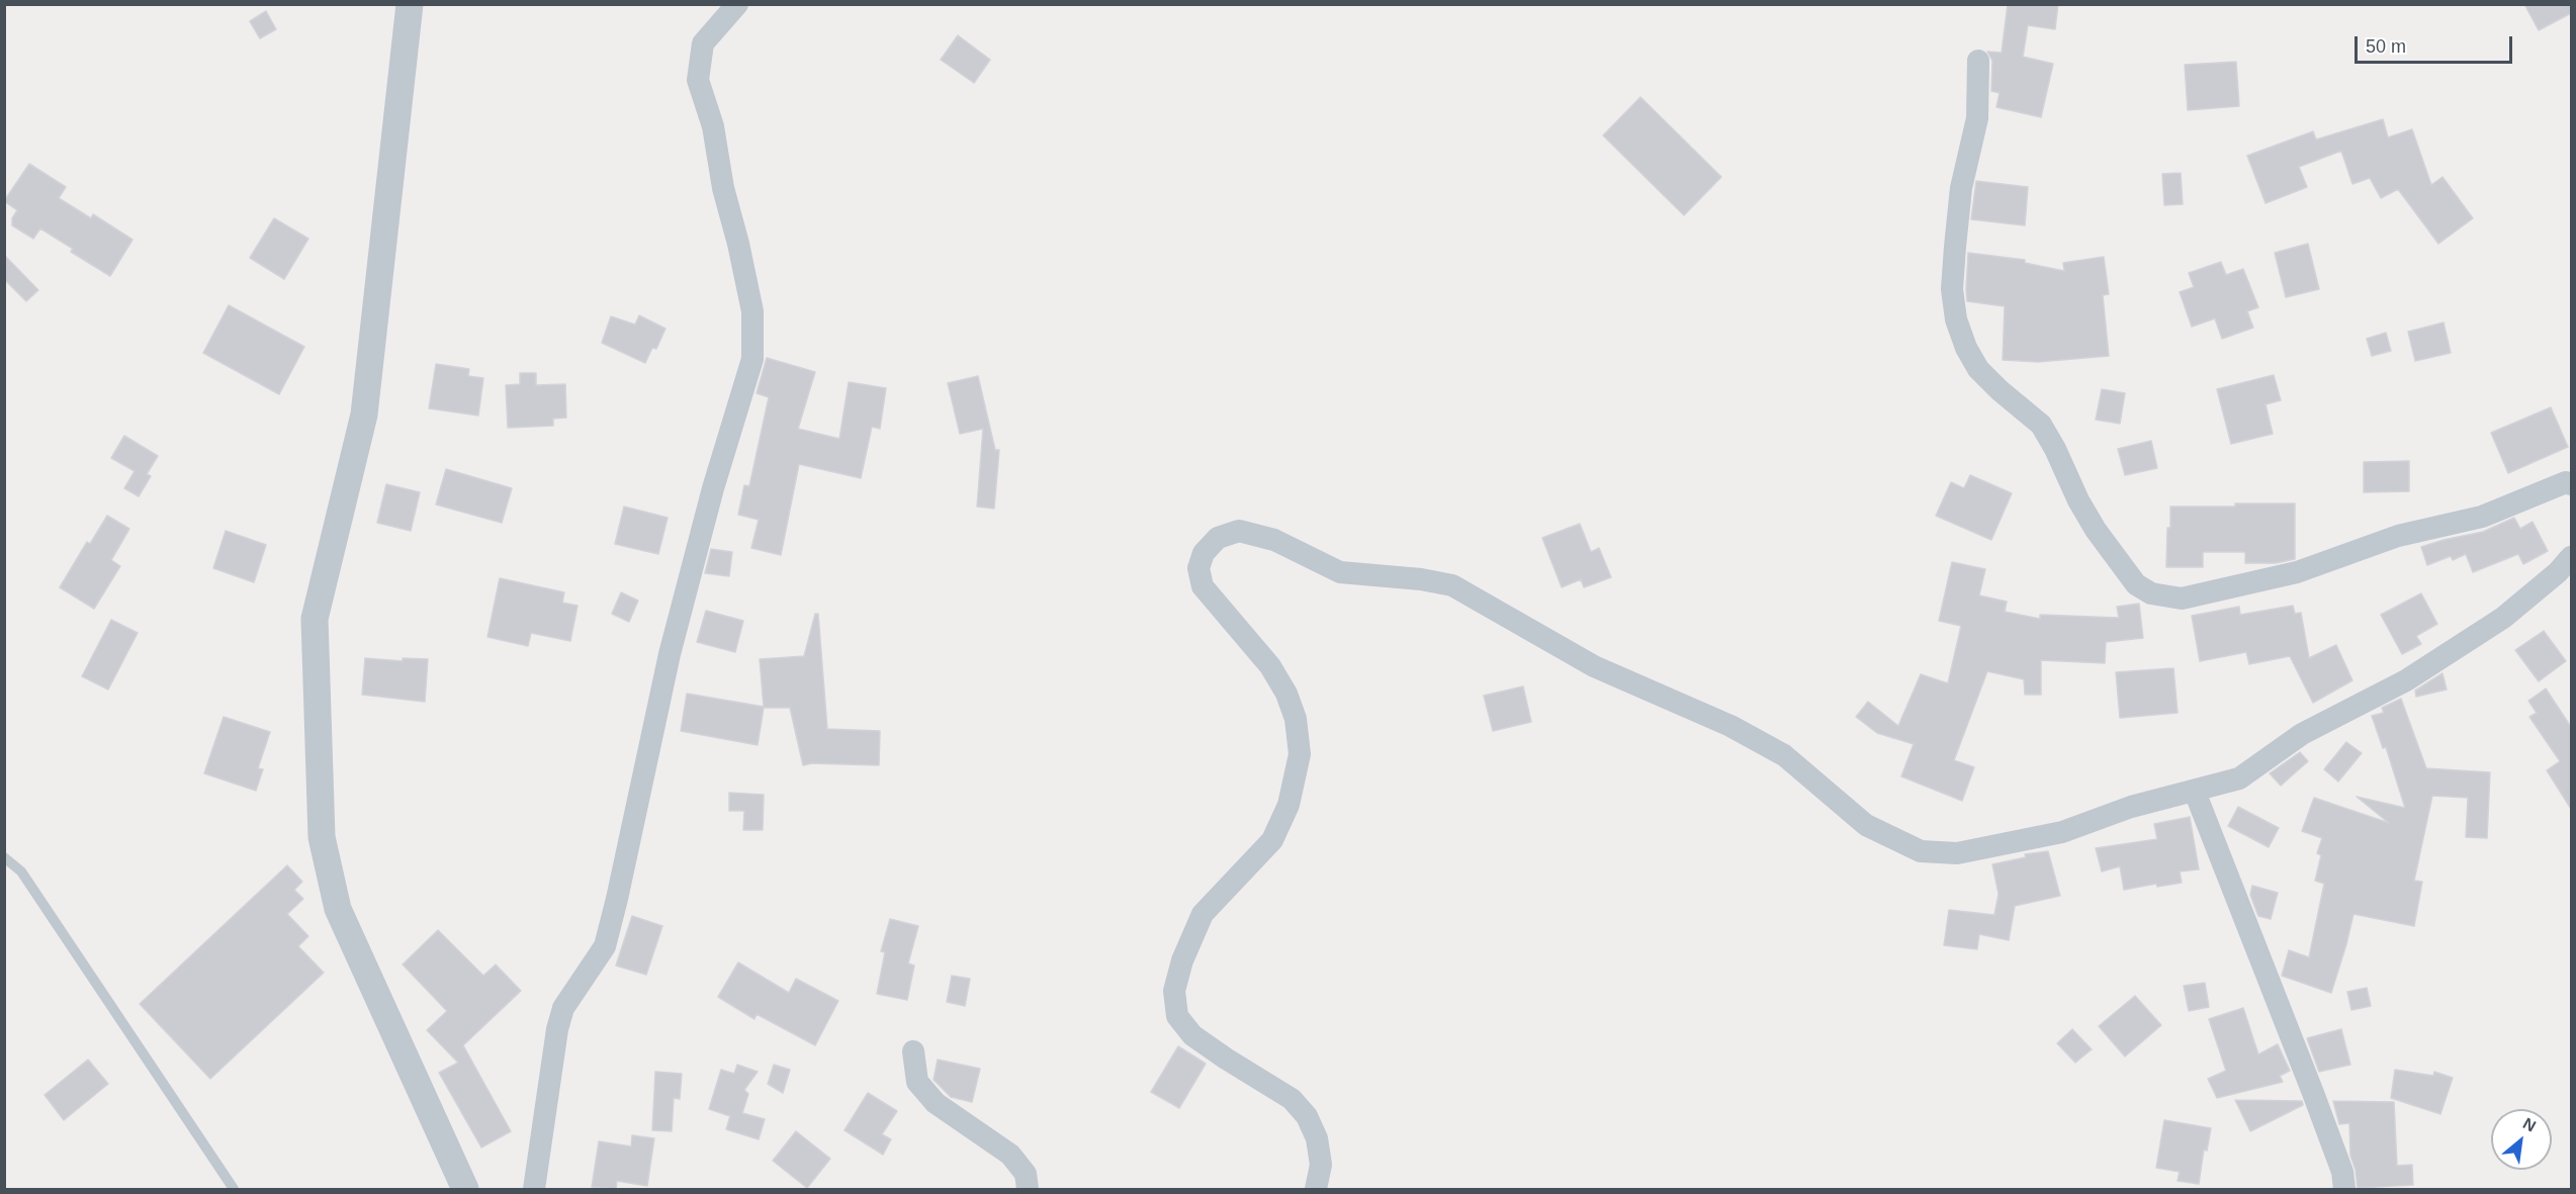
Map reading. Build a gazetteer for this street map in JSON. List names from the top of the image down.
{
  "scale_bar": "50 m",
  "north": "top right"
}
